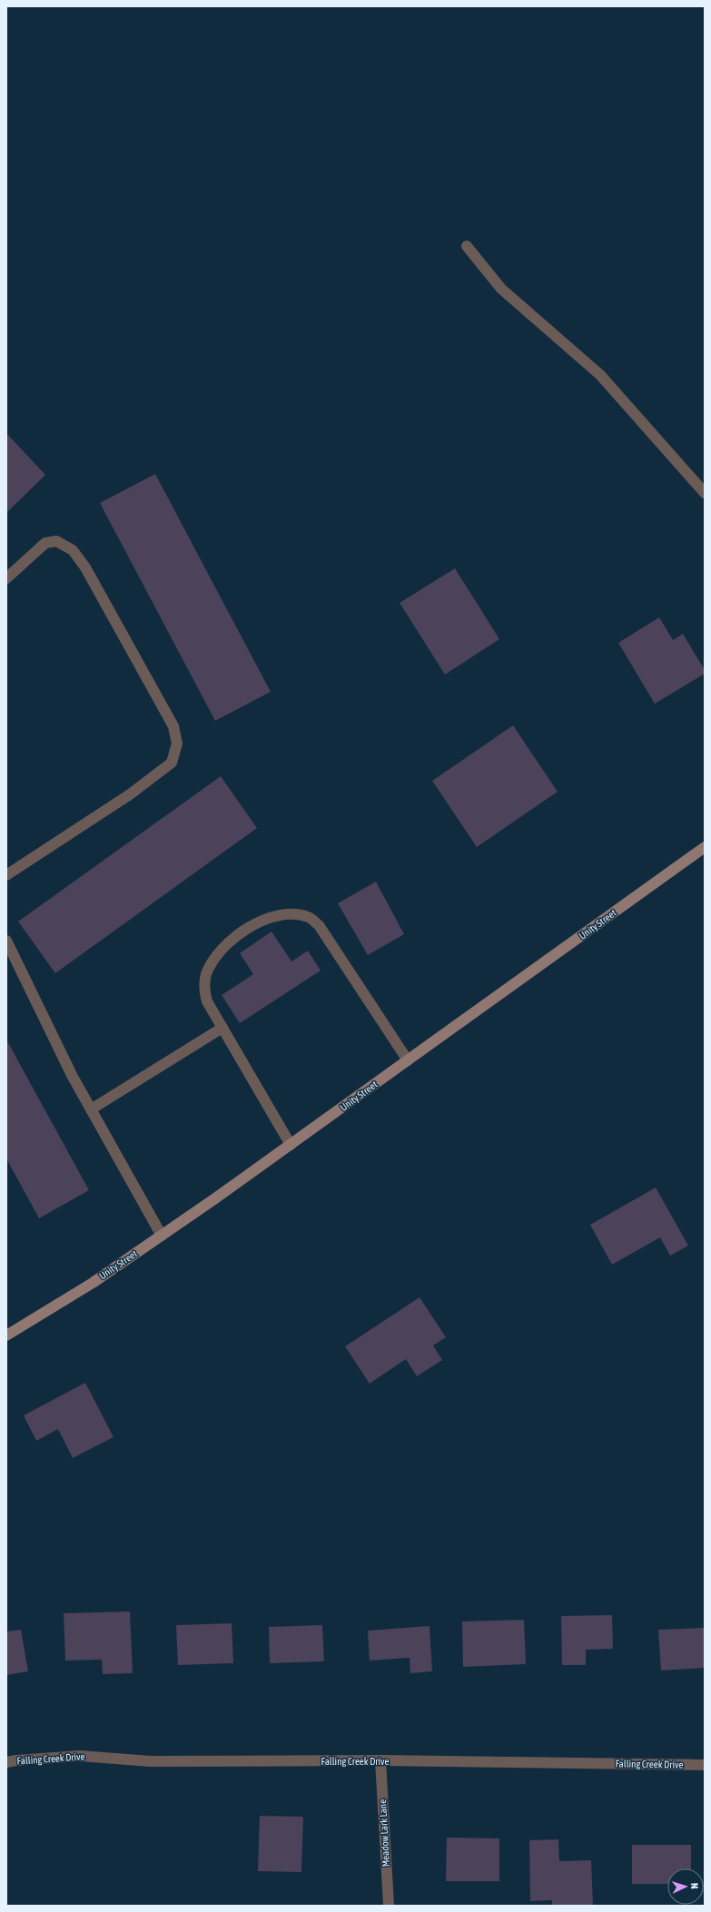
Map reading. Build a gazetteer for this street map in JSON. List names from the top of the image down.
{
  "streets": {
    "street": ["Unity Street", "Falling Creek Drive", "Meadow Lark Lane"]
  },
  "crossings": [
    ["Falling Creek Drive", "Meadow Lark Lane"]
  ],
  "north": "right"
}
